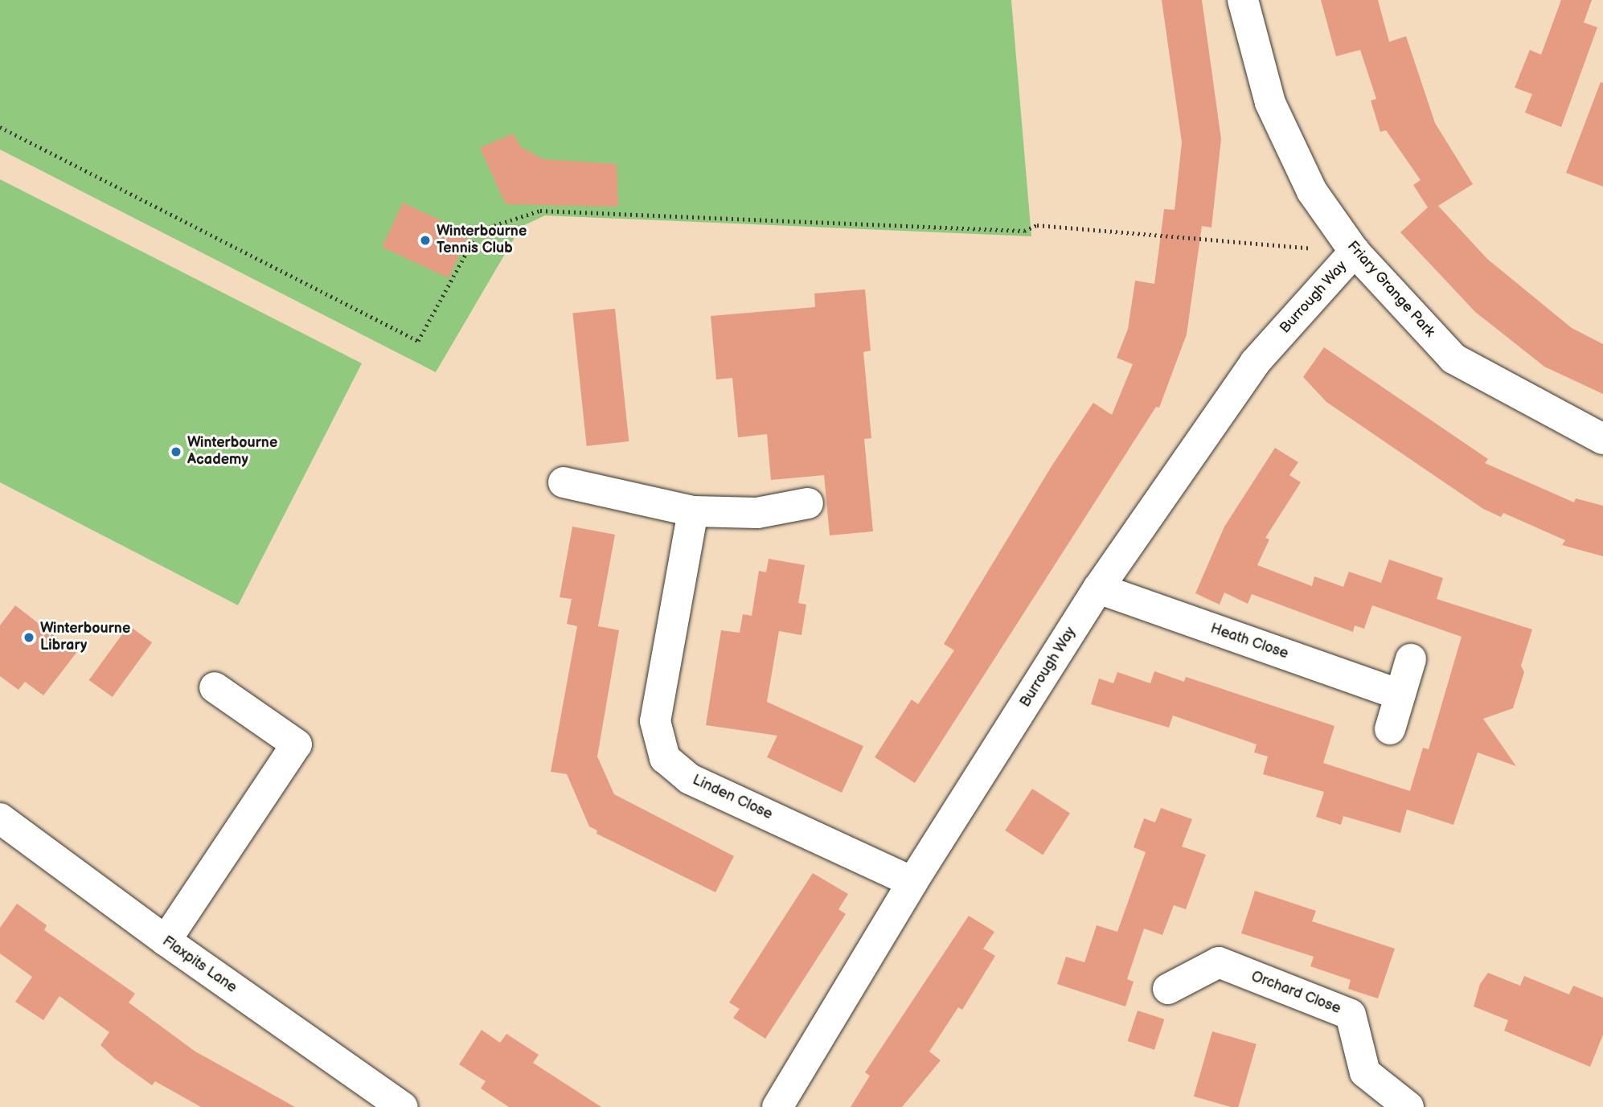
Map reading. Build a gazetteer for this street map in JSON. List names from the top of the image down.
{
  "streets": {
    "street": [
      "Friary Grange Park",
      "Burrough Way",
      "Heath Close",
      "Linden Close",
      "Flaxpits Lane",
      "Orchard Close"
    ]
  },
  "crossings": [
    ["Friary Grange Park", "Burrough Way"],
    ["Burrough Way", "Heath Close"],
    ["Burrough Way", "Linden Close"]
  ],
  "places": ["Winterbourne Tennis Club", "Winterbourne Academy", "Winterbourne Library"]
}
